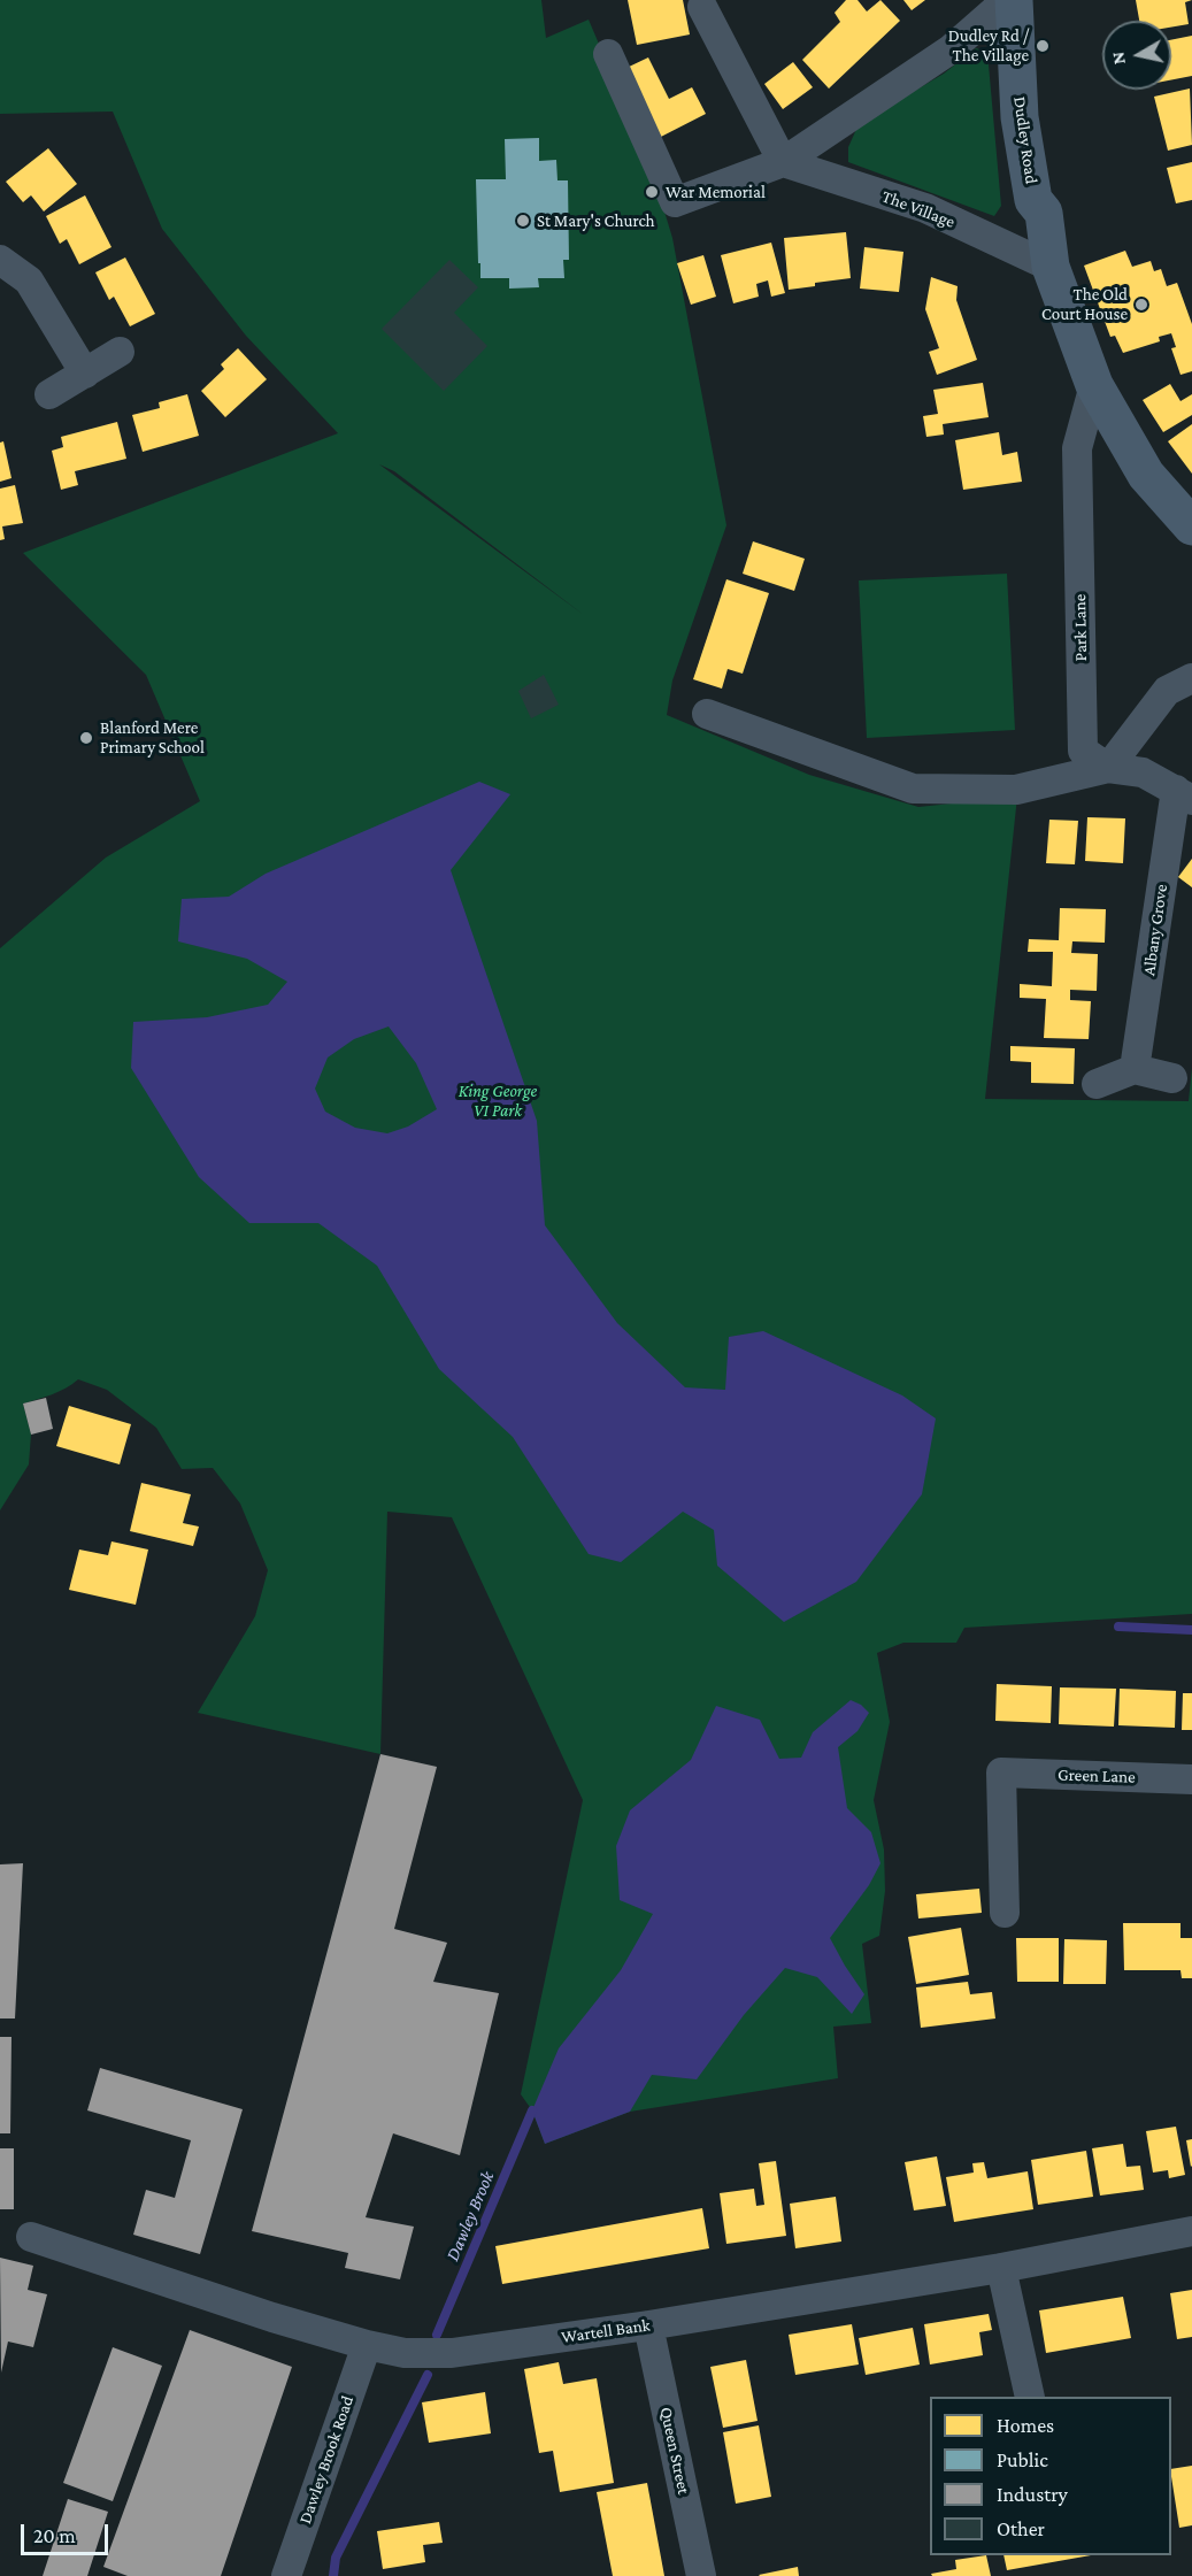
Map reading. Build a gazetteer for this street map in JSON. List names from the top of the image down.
{
  "streets": {
    "main road": ["Dudley Road"],
    "street": [
      "The Village",
      "Park Lane",
      "Albany Grove",
      "Green Lane",
      "Wartell Bank",
      "Queen Street",
      "Dawley Brook Road"
    ]
  },
  "crossings": [
    ["Dudley Road", "The Village"],
    ["Dudley Road", "Park Lane"],
    ["Wartell Bank", "Queen Street"],
    ["Wartell Bank", "Dawley Brook Road"]
  ],
  "water": ["Dawley Brook"],
  "parks": ["King George VI Park"],
  "places": [
    "Dudley Rd / The Village",
    "War Memorial",
    "St Mary's Church",
    "The Old Court House",
    "Blanford Mere Primary School"
  ],
  "legend": [
    "Homes",
    "Public",
    "Industry",
    "Other"
  ],
  "scale_bar": "20 m",
  "north": "left"
}
